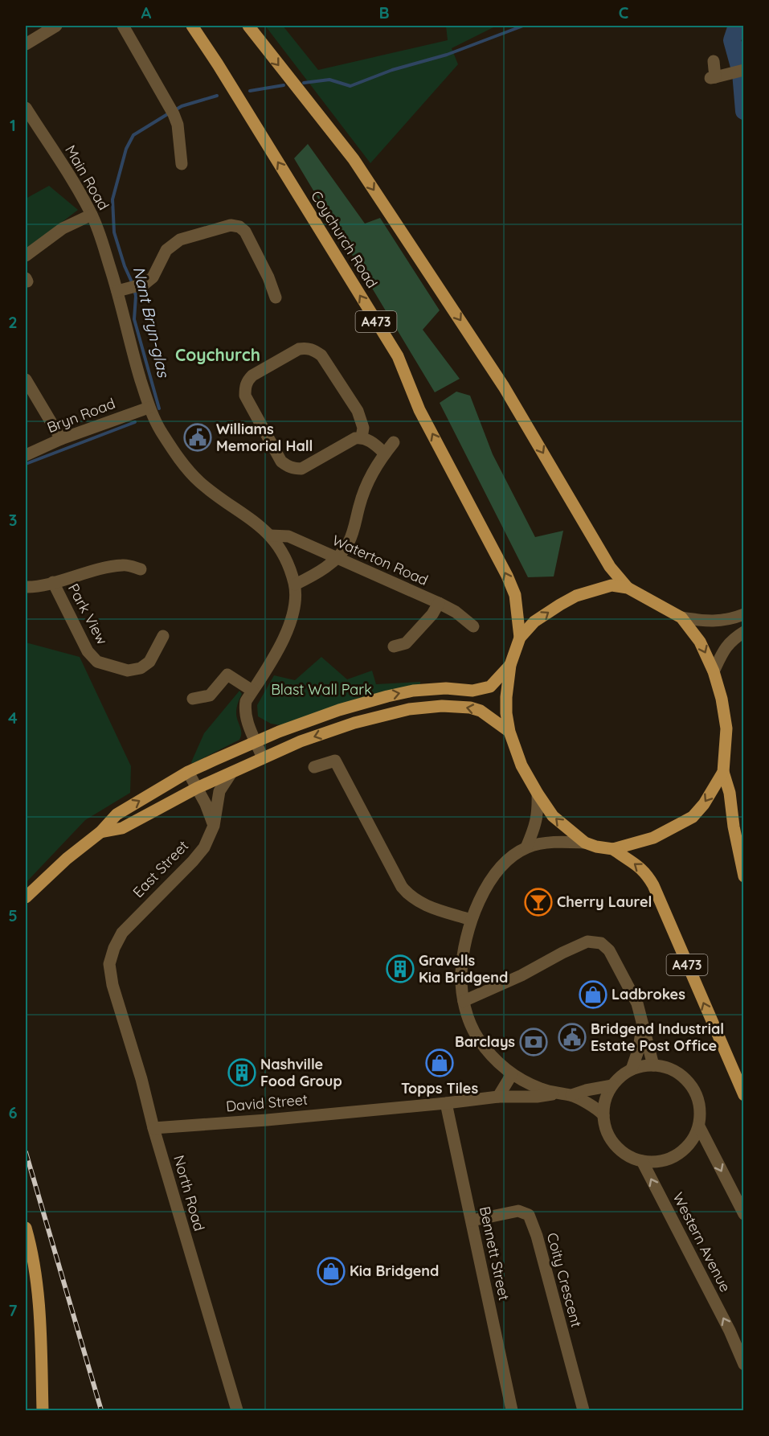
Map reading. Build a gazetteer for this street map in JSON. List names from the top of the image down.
{
  "streets": {
    "main road": ["Coychurch Road", "A473"],
    "street": [
      "Main Road",
      "Bryn Road",
      "Waterton Road",
      "Park View",
      "East Street",
      "David Street",
      "North Road",
      "Western Avenue",
      "Bennett Street",
      "Coity Crescent"
    ]
  },
  "crossings": [
    ["Main Road", "Bryn Road"],
    ["Main Road", "Waterton Road"],
    ["East Street", "North Road"],
    ["David Street", "North Road"],
    ["David Street", "Bennett Street"],
    ["Bennett Street", "Coity Crescent"]
  ],
  "districts": ["Coychurch"],
  "water": ["Nant Bryn-glas"],
  "parks": ["Blast Wall Park"],
  "places": {
    "public building": ["Williams Memorial Hall", "Bridgend Industrial Estate Post Office"],
    "bar": ["Cherry Laurel"],
    "building": ["Gravells Kia Bridgend", "Nashville Food Group"],
    "shop": ["Ladbrokes", "Topps Tiles", "Kia Bridgend"],
    "bank": ["Barclays"]
  },
  "grid": {
    "columns": ["A", "B", "C"],
    "rows": [
      "1",
      "2",
      "3",
      "4",
      "5",
      "6",
      "7"
    ]
  }
}
